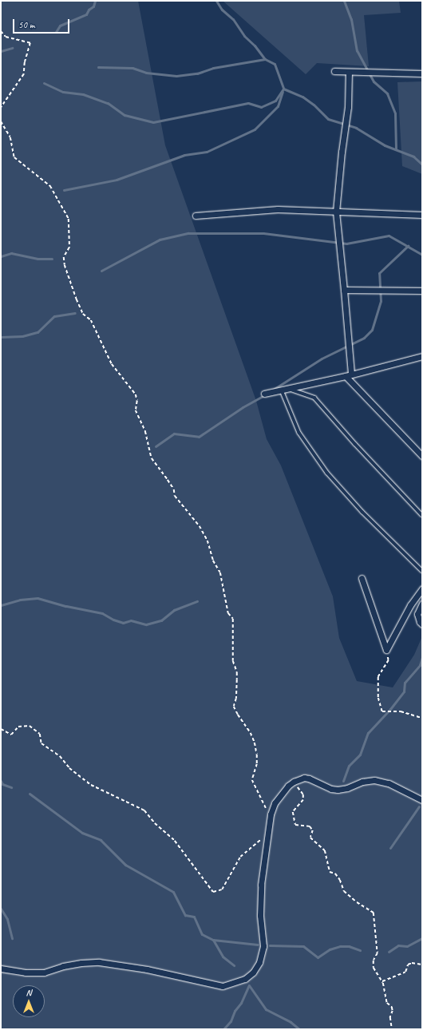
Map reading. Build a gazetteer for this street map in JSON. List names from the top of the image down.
{
  "scale_bar": "50 m",
  "north": "top"
}
